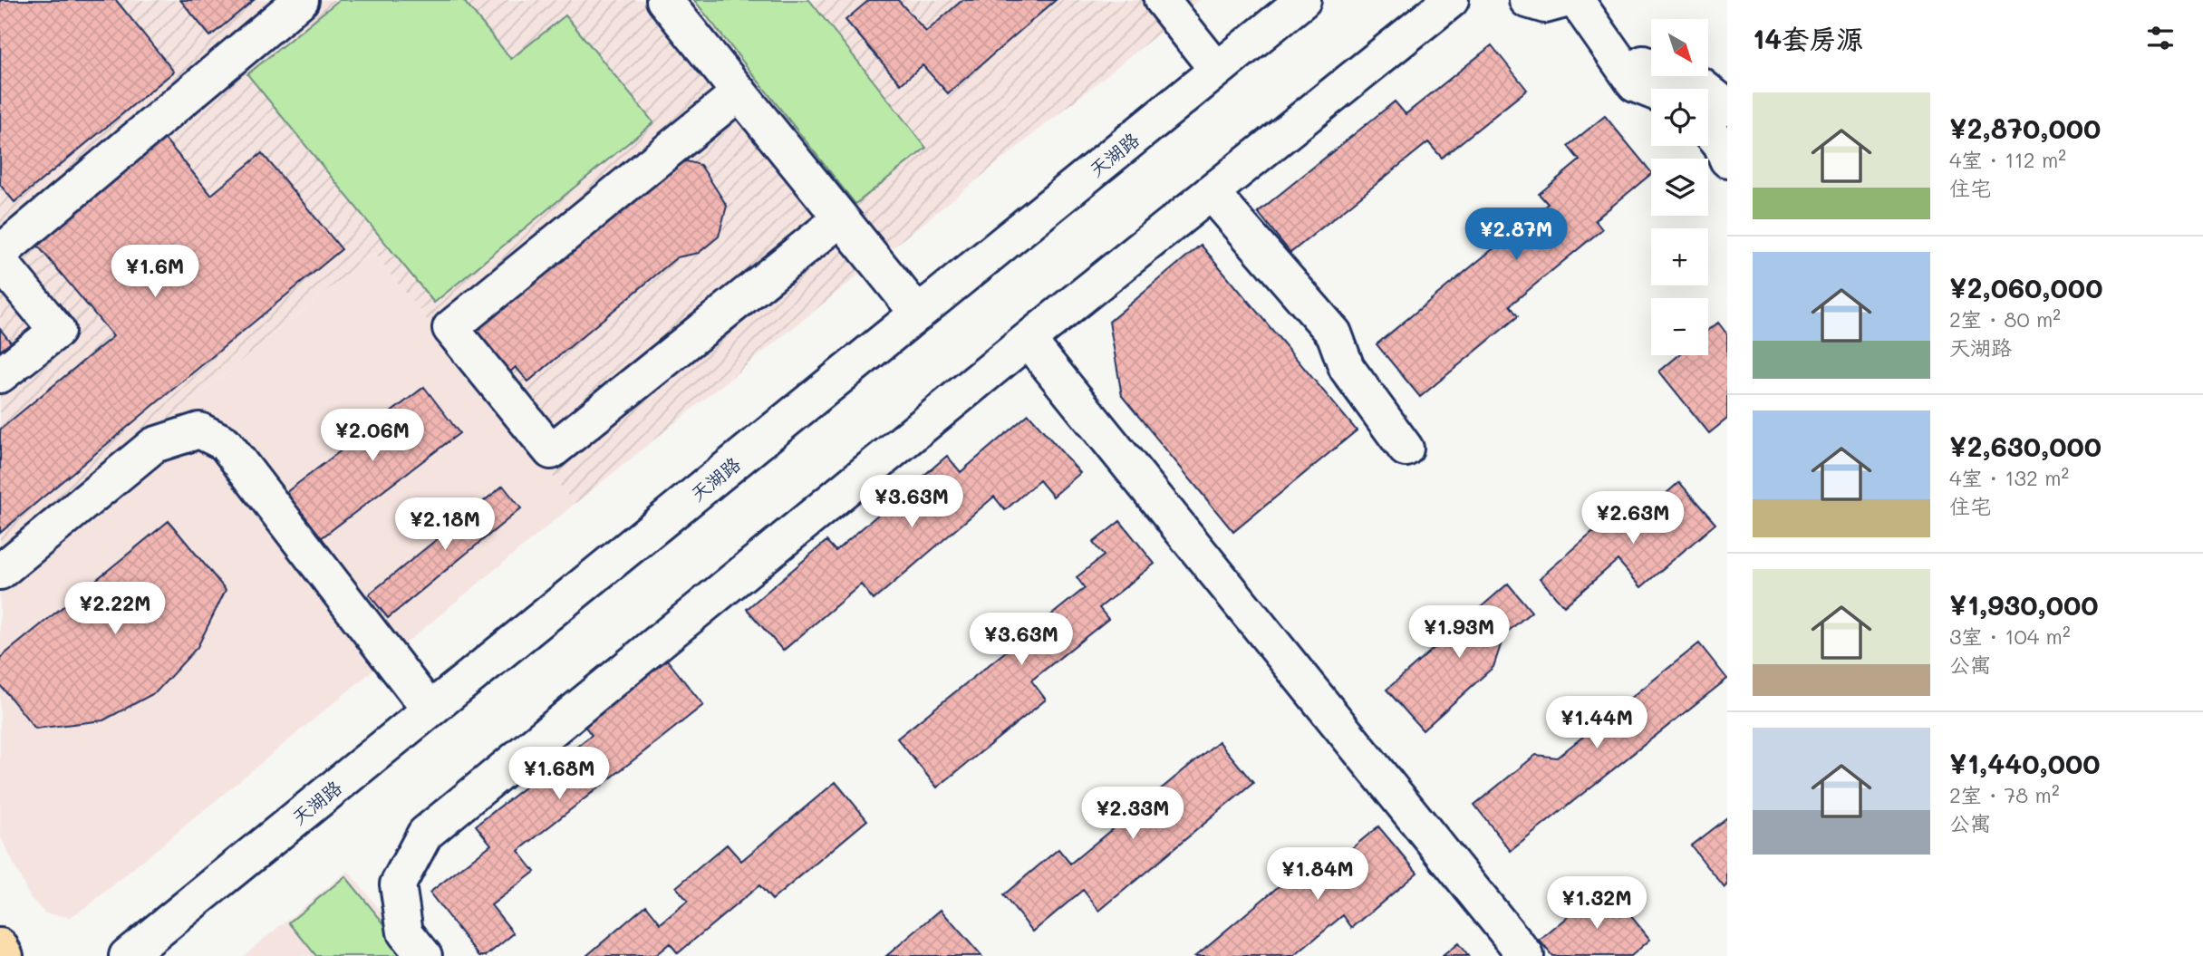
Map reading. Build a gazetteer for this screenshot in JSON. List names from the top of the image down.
{
  "streets": {
    "street": ["天湖路"]
  },
  "north": "bottom right",
  "page": {
    "heading": "14套房源",
    "map_buttons": ["+", "−"],
    "list": [
      {
        "name": "¥2,870,000",
        "note": "4室 · 112 m² · 住宅"
      },
      {
        "name": "¥2,060,000",
        "note": "2室 · 80 m² · 天湖路"
      },
      {
        "name": "¥2,630,000",
        "note": "4室 · 132 m² · 住宅"
      },
      {
        "name": "¥1,930,000",
        "note": "3室 · 104 m² · 公寓"
      },
      {
        "name": "¥1,440,000",
        "note": "2室 · 78 m² · 公寓"
      }
    ],
    "price": [
      "¥2.87M",
      "¥1.6M",
      "¥2.06M",
      "¥3.63M",
      "¥2.63M",
      "¥2.18M",
      "¥2.22M",
      "¥1.93M",
      "¥3.63M",
      "¥1.44M",
      "¥1.68M",
      "¥2.33M",
      "¥1.84M",
      "¥1.32M"
    ]
  }
}
